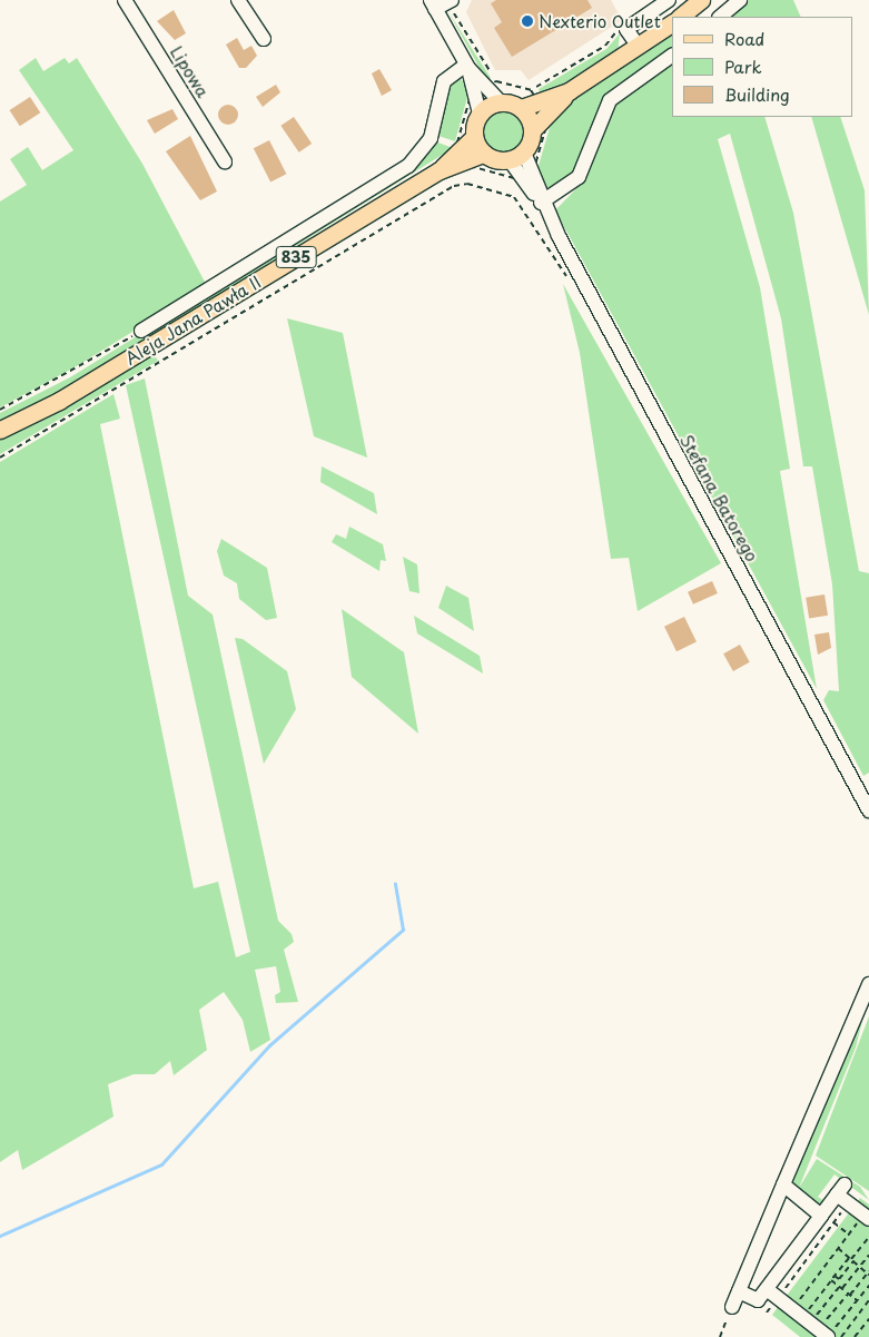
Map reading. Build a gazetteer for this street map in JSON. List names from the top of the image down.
{
  "streets": {
    "main road": ["835", "Aleja Jana Pawła II"],
    "street": ["Lipowa", "Stefana Batorego"]
  },
  "crossings": [
    ["Aleja Jana Pawła II", "Stefana Batorego"]
  ],
  "places": ["Nexterio Outlet"],
  "legend": ["Road", "Park", "Building"]
}
